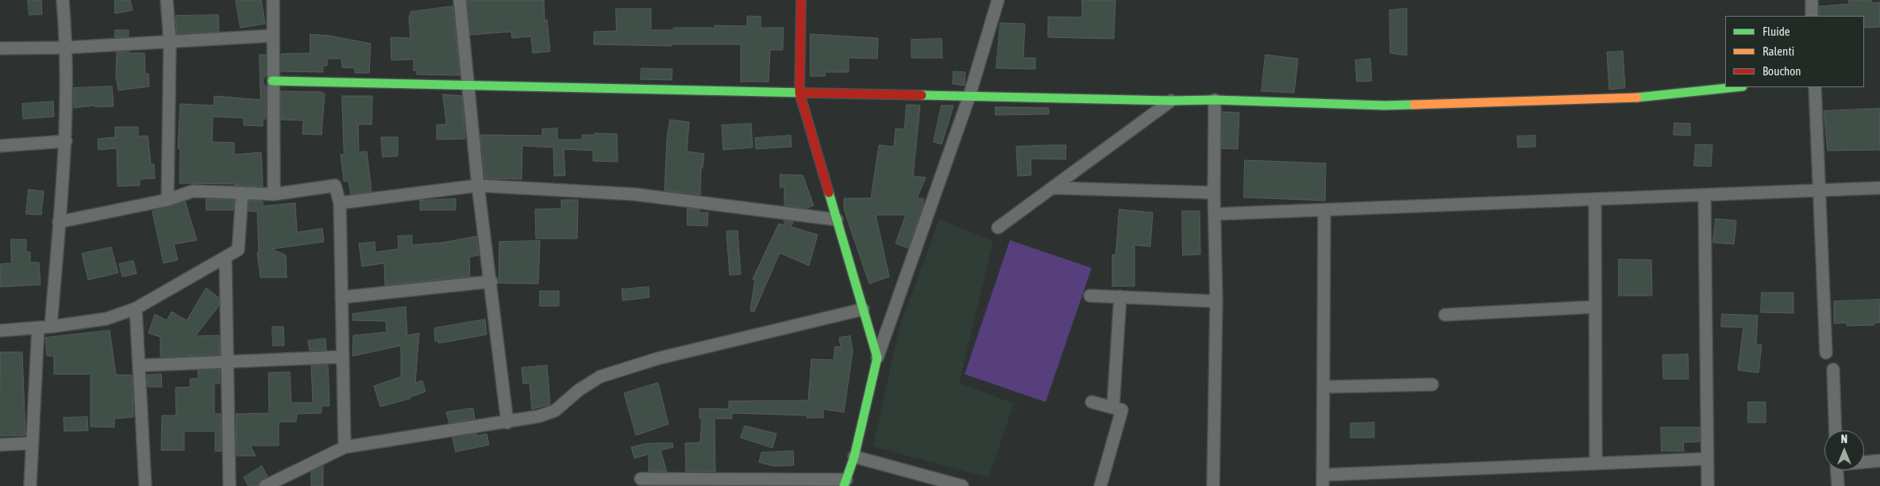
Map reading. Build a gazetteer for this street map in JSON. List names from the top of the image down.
{
  "legend": ["Fluide", "Ralenti", "Bouchon"],
  "north": "top"
}
